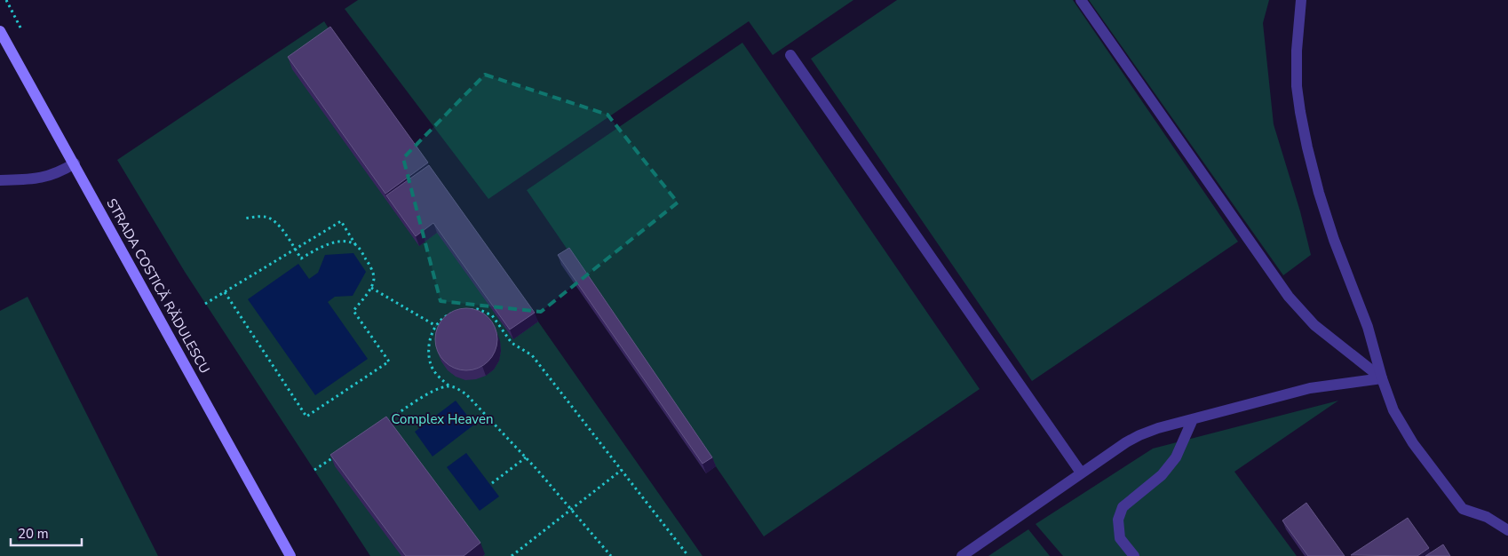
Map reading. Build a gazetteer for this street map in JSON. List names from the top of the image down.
{
  "streets": {
    "street": ["STRADA COSTICĂ RĂDULESCU"]
  },
  "parks": ["Complex Heaven"],
  "scale_bar": "20 m"
}
